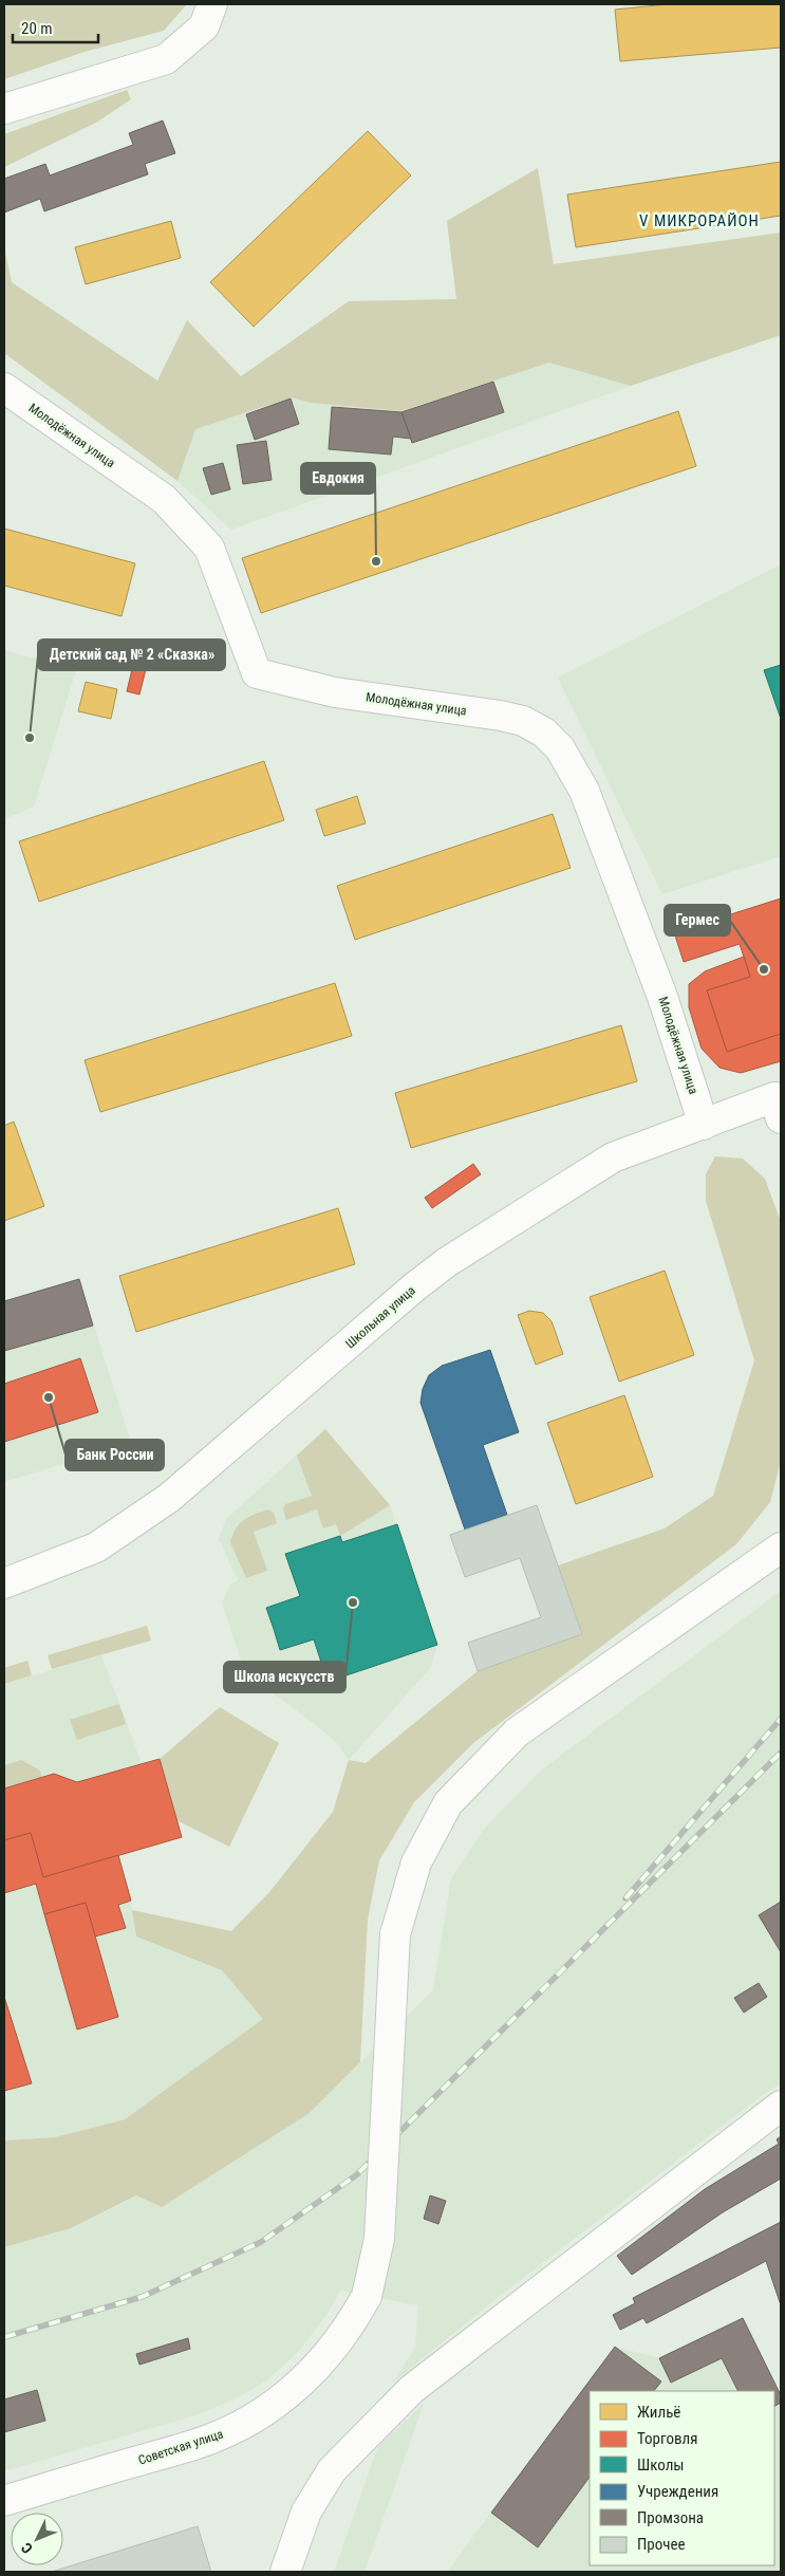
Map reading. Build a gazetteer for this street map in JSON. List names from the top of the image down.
{
  "streets": {
    "main road": ["Молодёжная улица", "Школьная улица", "Советская улица"]
  },
  "crossings": [
    ["Молодёжная улица", "Школьная улица"]
  ],
  "districts": ["V МИКРОРАЙОН"],
  "places": [
    "Евдокия",
    "Детский сад № 2 «Сказка»",
    "Гермес",
    "Банк России",
    "Школа искусств"
  ],
  "legend": [
    "Жильё",
    "Торговля",
    "Школы",
    "Учреждения",
    "Промзона",
    "Прочее"
  ],
  "scale_bar": "20 m",
  "north": "bottom left"
}
